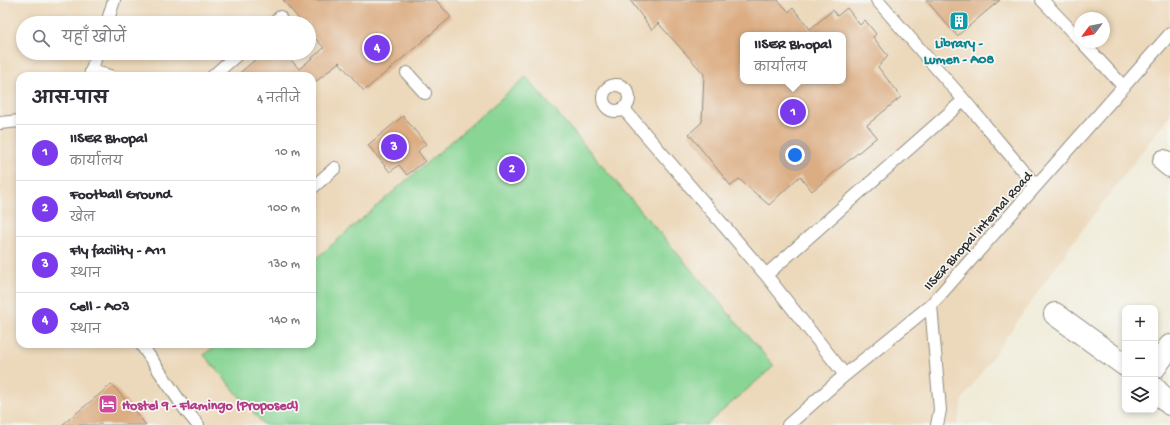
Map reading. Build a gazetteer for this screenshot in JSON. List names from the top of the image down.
{
  "streets": {
    "lane": ["IISER Bhopal internal Road"]
  },
  "places": {
    "building": ["Library - Lumen - A08"],
    "hotel": ["Hostel 9 - Flamingo (Proposed)"]
  },
  "north": "bottom left",
  "page": {
    "search": "यहाँ खोजें",
    "popup": ["IISER Bhopal", "कार्यालय"],
    "pins": [
      "4",
      "1",
      "3",
      "2"
    ],
    "heading": ["आस-पास", "4 नतीजे"],
    "list": [
      {
        "mark": "1",
        "name": "IISER Bhopal",
        "note": "कार्यालय",
        "value": "10 m"
      },
      {
        "mark": "2",
        "name": "Football Ground",
        "note": "खेल",
        "value": "100 m"
      },
      {
        "mark": "3",
        "name": "Fly facility - A11",
        "note": "स्थान",
        "value": "130 m"
      },
      {
        "mark": "4",
        "name": "Cell - A03",
        "note": "स्थान",
        "value": "140 m"
      }
    ],
    "map_buttons": ["+", "−"]
  }
}
